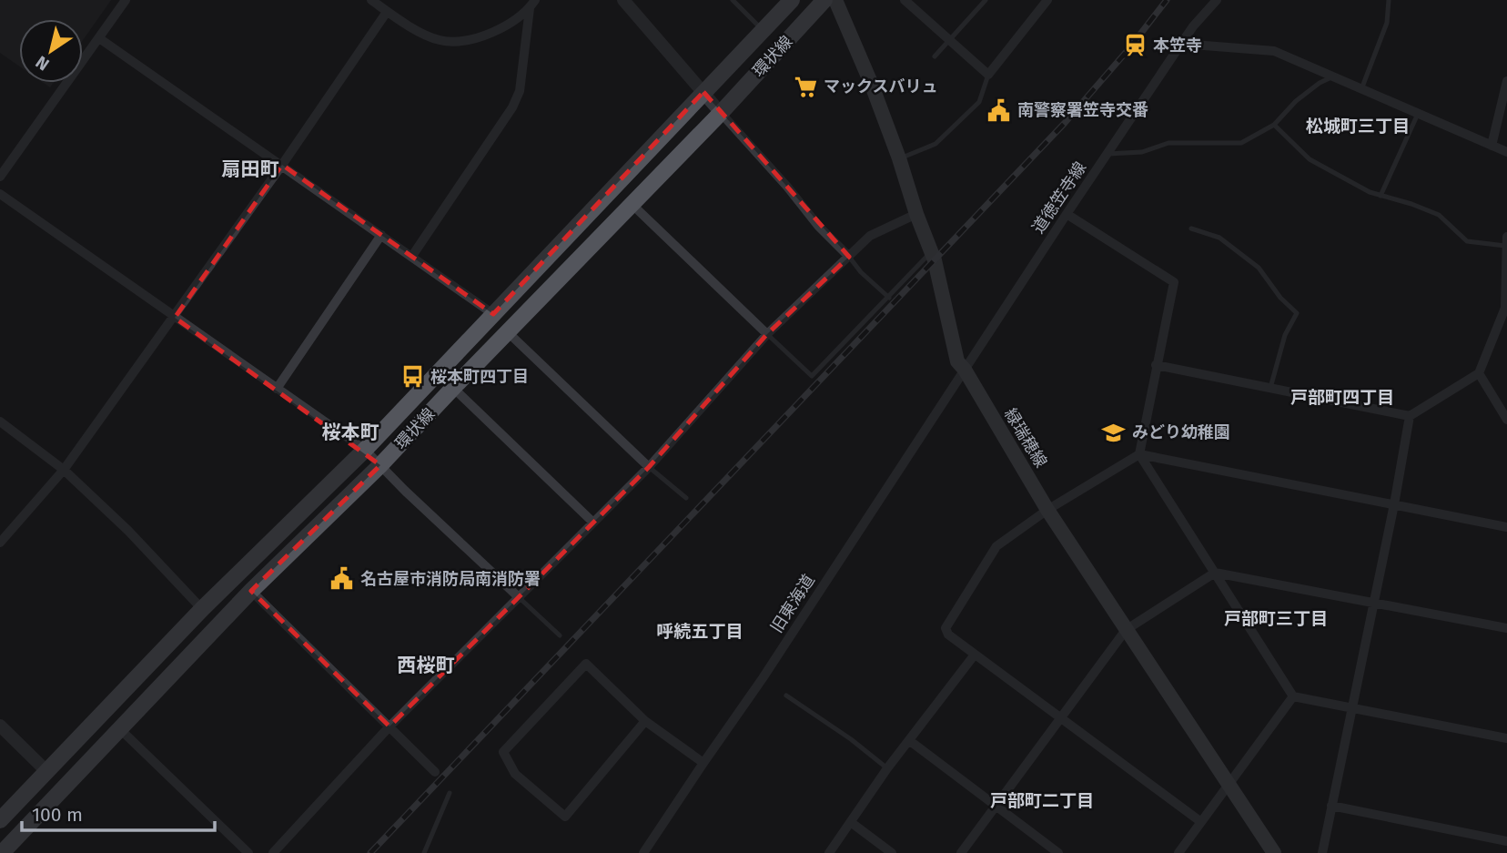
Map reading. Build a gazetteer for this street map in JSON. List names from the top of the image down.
{
  "streets": {
    "main road": ["環状線", "緑瑞穂線"],
    "street": ["道徳笠寺線", "旧東海道"]
  },
  "crossings": [
    ["道徳笠寺線", "緑瑞穂線"],
    ["道徳笠寺線", "旧東海道"],
    ["緑瑞穂線", "旧東海道"]
  ],
  "districts": [
    "松城町三丁目",
    "扇田町",
    "戸部町四丁目",
    "桜本町",
    "戸部町三丁目",
    "呼続五丁目",
    "西桜町",
    "戸部町二丁目"
  ],
  "places": {
    "station": ["本笠寺"],
    "supermarket": ["マックスバリュ"],
    "public building": ["南警察署笠寺交番", "名古屋市消防局南消防署"],
    "bus stop": ["桜本町四丁目"],
    "school or university": ["みどり幼稚園"]
  },
  "scale_bar": "100 m",
  "north": "bottom left"
}
